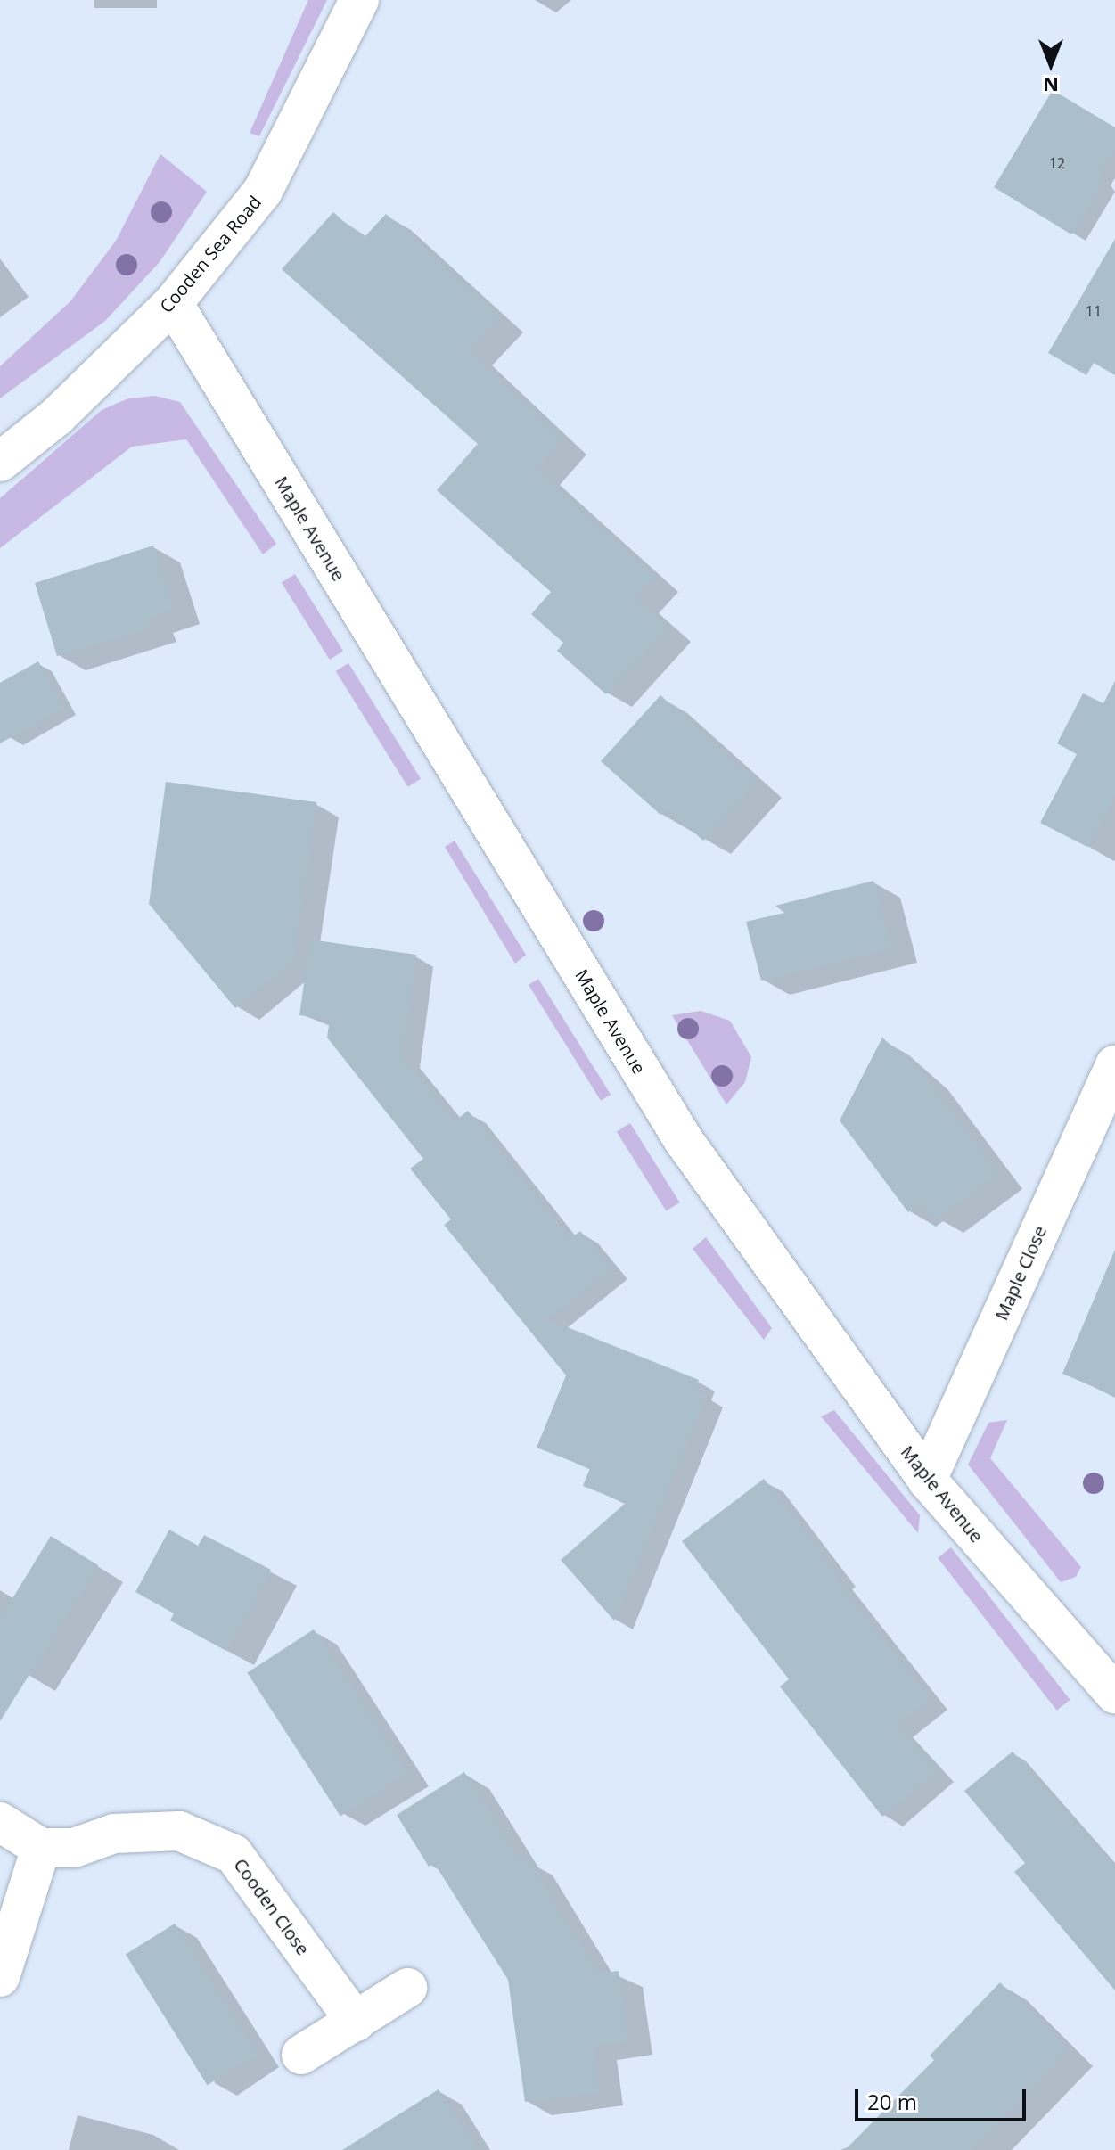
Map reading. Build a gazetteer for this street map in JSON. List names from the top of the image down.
{
  "streets": {
    "street": [
      "Cooden Sea Road",
      "Maple Avenue",
      "Maple Close",
      "Cooden Close"
    ]
  },
  "crossings": [
    ["Cooden Sea Road", "Maple Avenue"],
    ["Maple Avenue", "Maple Close"]
  ],
  "house_numbers": ["12", "11"],
  "scale_bar": "20 m",
  "north": "bottom"
}
